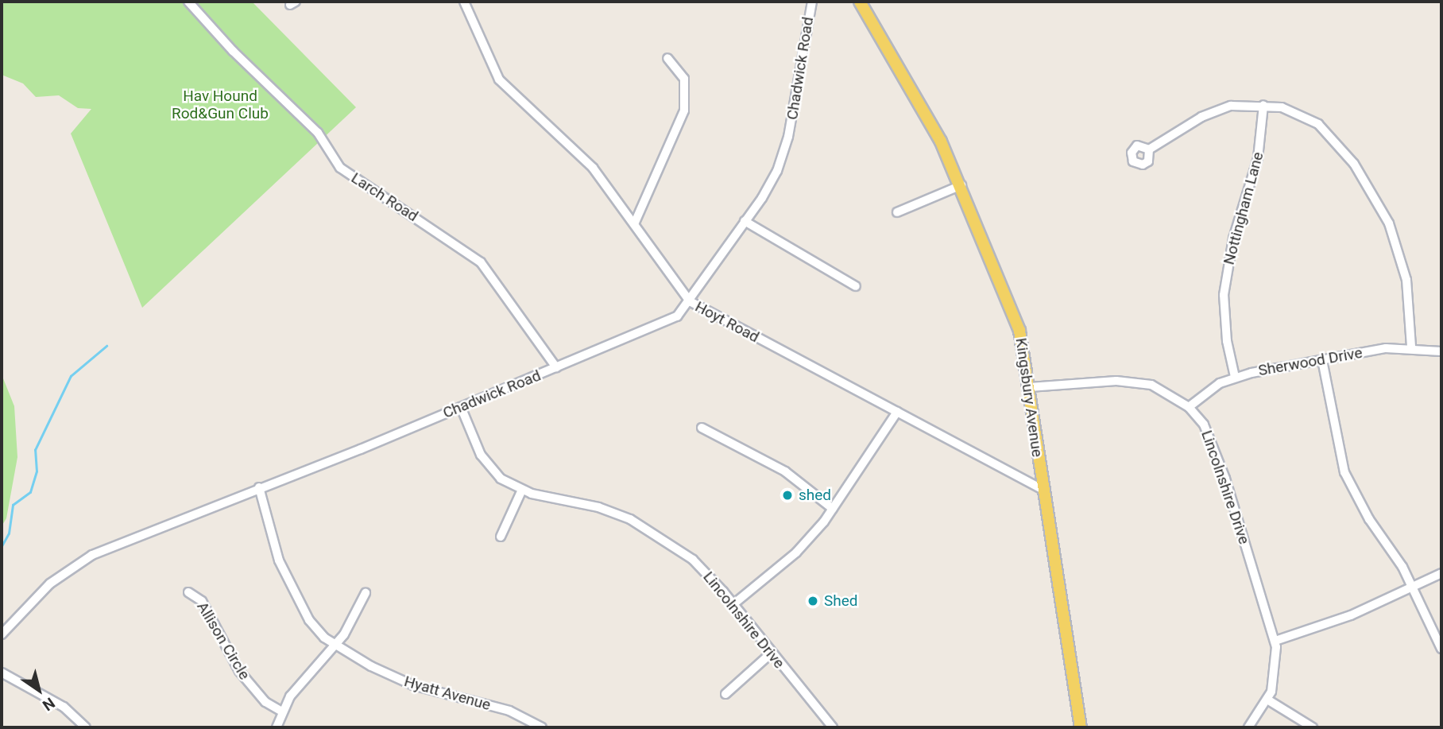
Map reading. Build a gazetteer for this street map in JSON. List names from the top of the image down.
{
  "streets": {
    "main road": ["Kingsbury Avenue"],
    "street": [
      "Chadwick Road",
      "Larch Road",
      "Nottingham Lane",
      "Hoyt Road",
      "Sherwood Drive",
      "Lincolnshire Drive",
      "Allison Circle",
      "Hyatt Avenue"
    ]
  },
  "crossings": [
    ["Chadwick Road", "Larch Road"],
    ["Chadwick Road", "Hoyt Road"],
    ["Chadwick Road", "Lincolnshire Drive"],
    ["Chadwick Road", "Hyatt Avenue"],
    ["Nottingham Lane", "Sherwood Drive"],
    ["Hoyt Road", "Kingsbury Avenue"],
    ["Sherwood Drive", "Lincolnshire Drive"],
    ["Kingsbury Avenue", "Lincolnshire Drive"]
  ],
  "parks": ["Hav Hound Rod&Gun Club"],
  "places": ["shed", "Shed"],
  "north": "bottom right"
}
